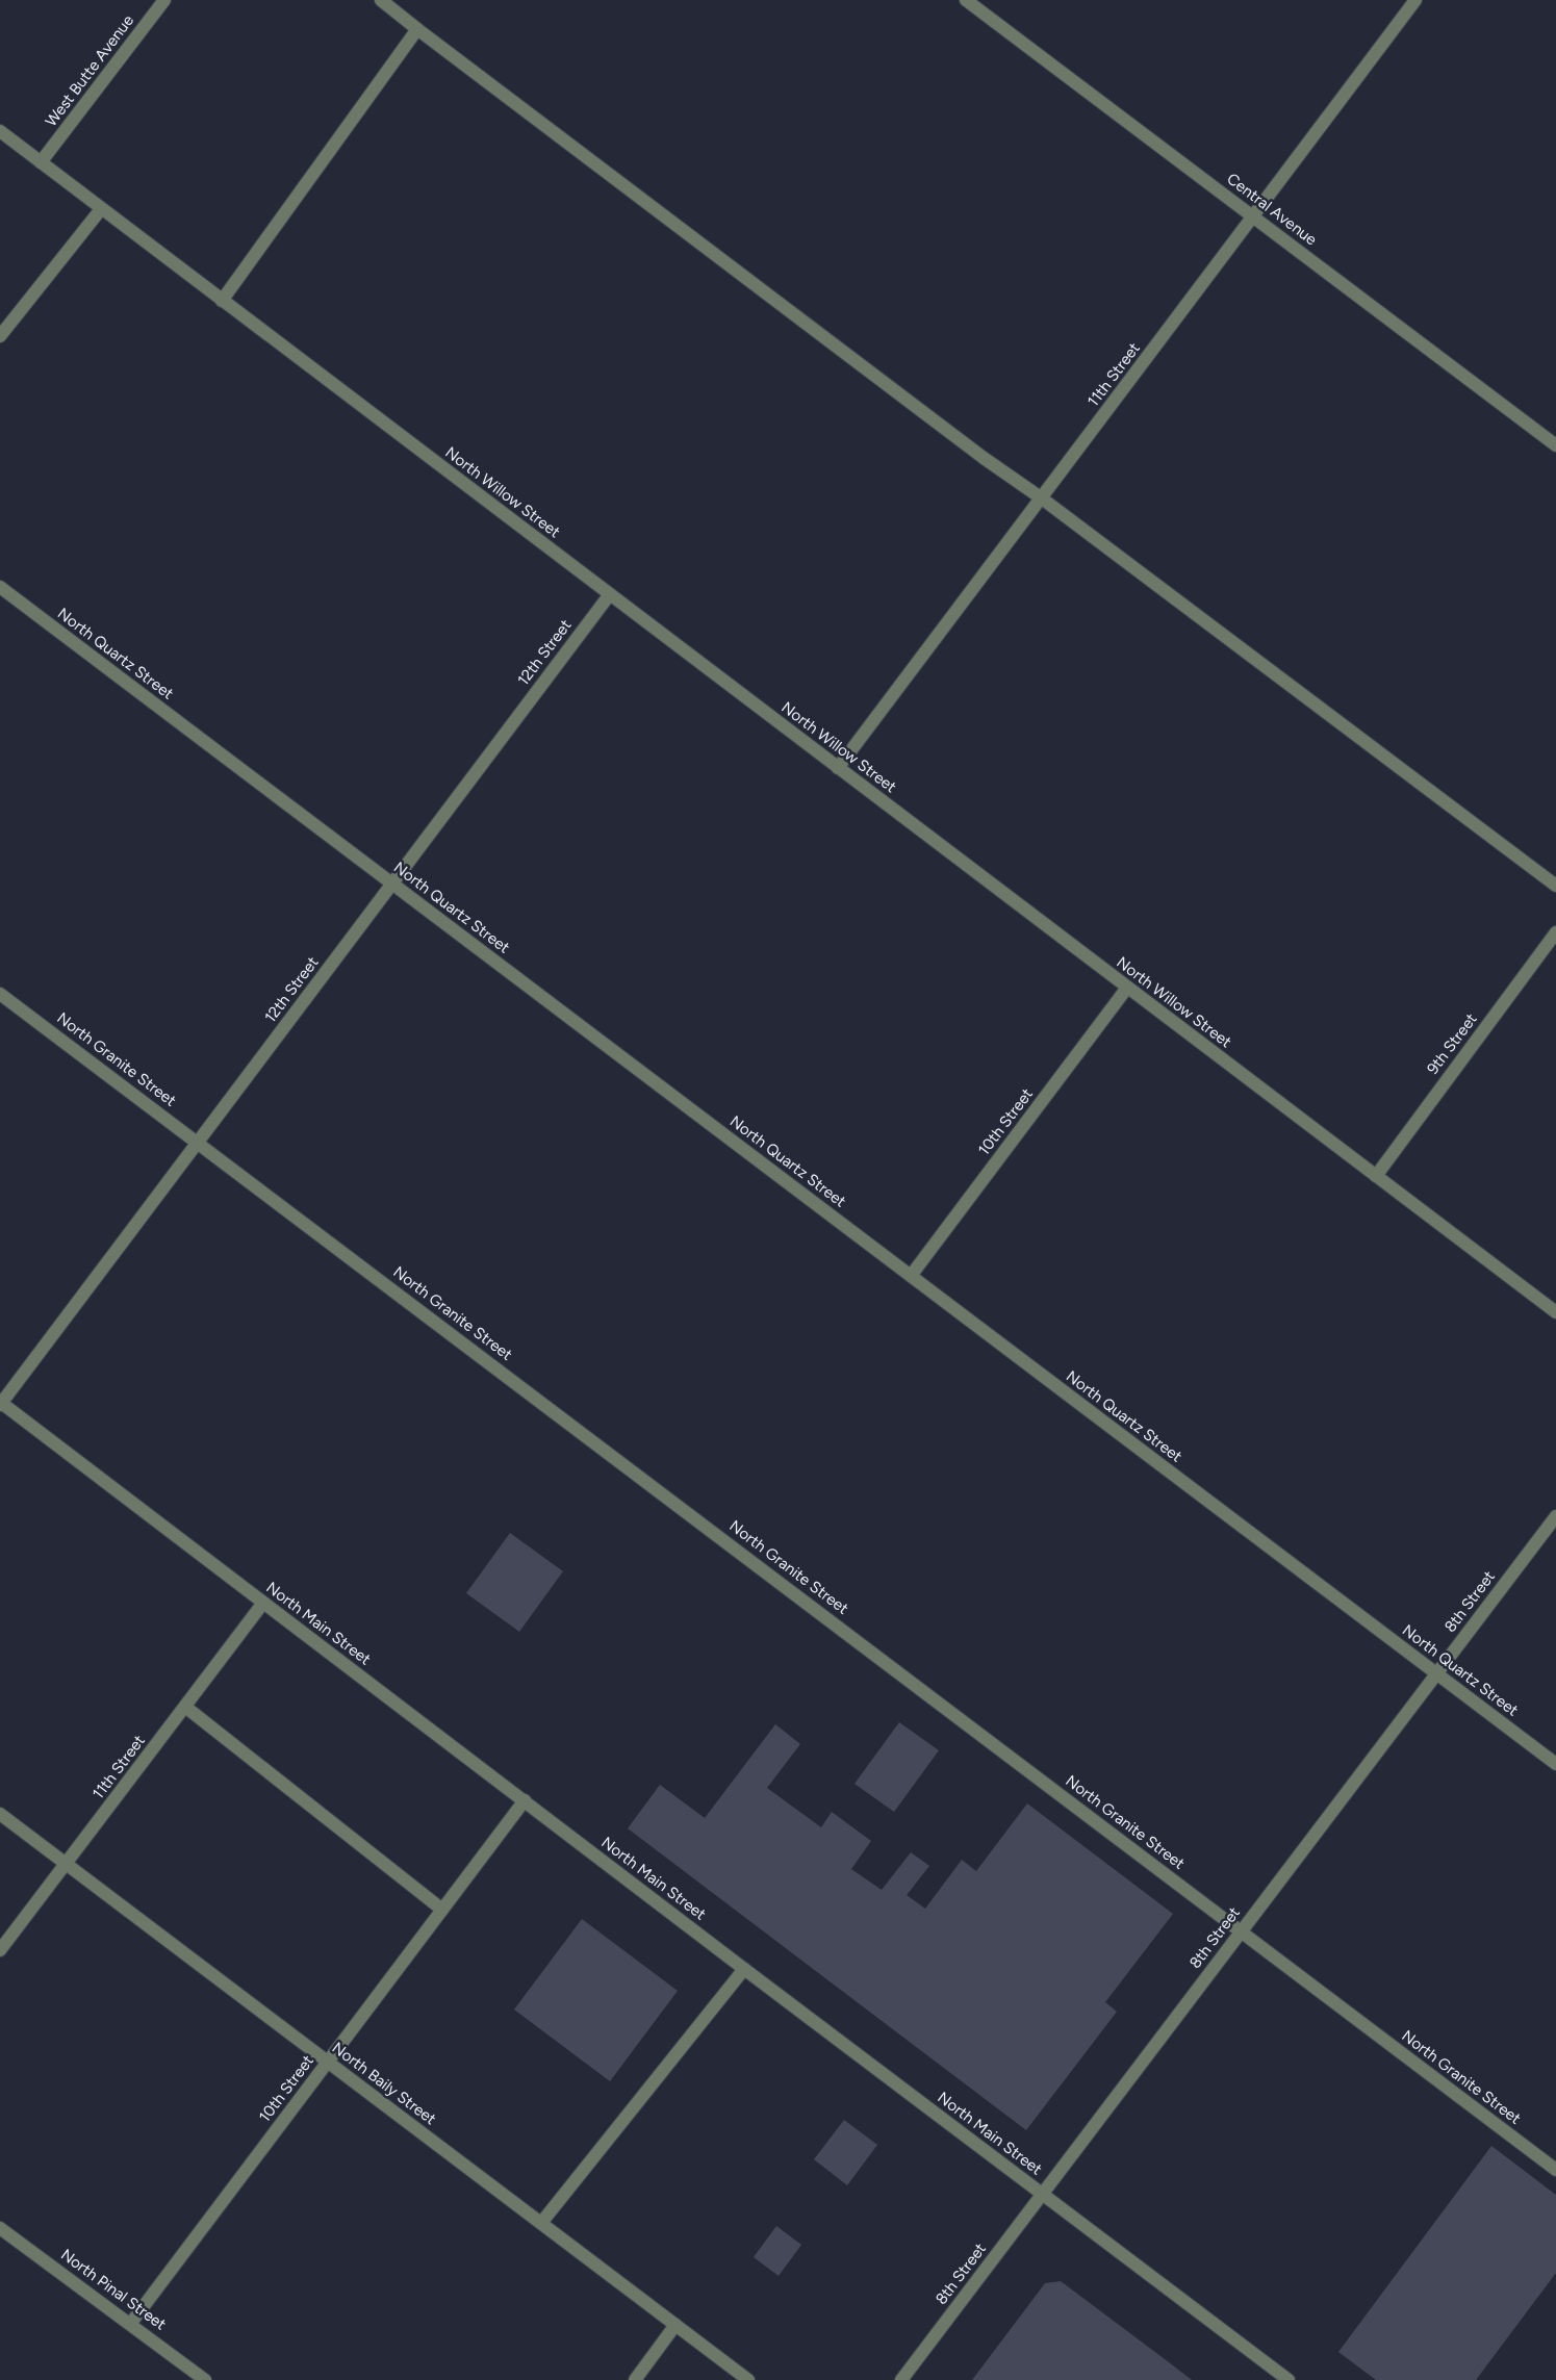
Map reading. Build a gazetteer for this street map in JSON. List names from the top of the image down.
{
  "streets": {
    "street": [
      "West Butte Avenue",
      "Central Avenue",
      "11th Street",
      "North Willow Street",
      "12th Street",
      "North Quartz Street",
      "9th Street",
      "North Granite Street",
      "10th Street",
      "8th Street",
      "North Main Street",
      "North Baily Street",
      "North Pinal Street"
    ]
  },
  "crossings": [
    ["West Butte Avenue", "North Willow Street"],
    ["Central Avenue", "11th Street"],
    ["11th Street", "North Willow Street"],
    ["11th Street", "North Main Street"],
    ["11th Street", "North Baily Street"],
    ["North Willow Street", "12th Street"],
    ["North Willow Street", "9th Street"],
    ["North Willow Street", "10th Street"],
    ["12th Street", "North Quartz Street"],
    ["12th Street", "North Granite Street"],
    ["12th Street", "North Main Street"],
    ["North Quartz Street", "10th Street"],
    ["North Quartz Street", "8th Street"],
    ["North Granite Street", "8th Street"],
    ["10th Street", "North Main Street"],
    ["10th Street", "North Baily Street"],
    ["10th Street", "North Pinal Street"],
    ["8th Street", "North Main Street"]
  ]
}
